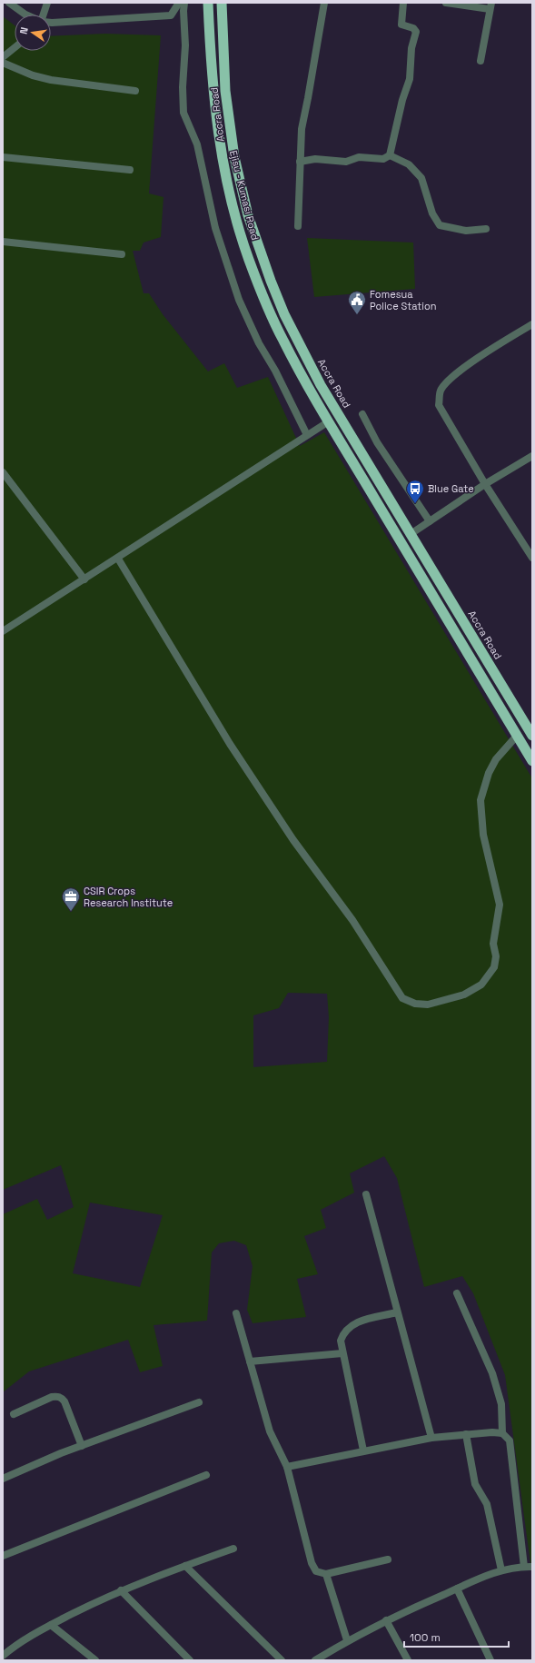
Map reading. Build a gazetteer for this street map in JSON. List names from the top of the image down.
{
  "streets": {
    "highway": ["Accra Road", "Ejisu - Kumasi Road"]
  },
  "places": {
    "public building": ["Fomesua Police Station"],
    "bus stop": ["Blue Gate"],
    "office": ["CSIR Crops Research Institute"]
  },
  "scale_bar": "100 m",
  "north": "left"
}
